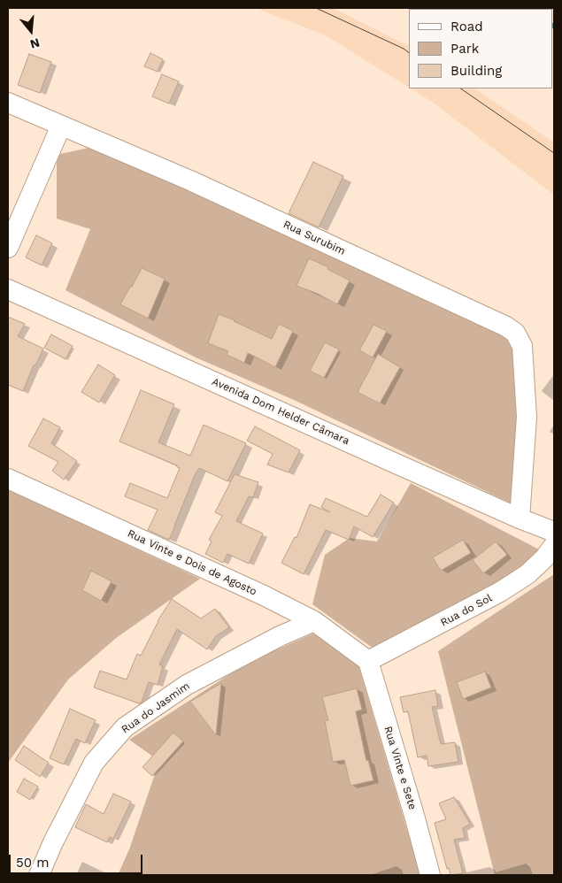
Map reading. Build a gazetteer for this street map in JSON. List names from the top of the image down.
{
  "streets": {
    "street": [
      "Rua Surubim",
      "Avenida Dom Helder Câmara",
      "Rua Vinte e Dois de Agosto",
      "Rua do Sol",
      "Rua do Jasmim",
      "Rua Vinte e Sete"
    ]
  },
  "crossings": [
    ["Rua Surubim", "Avenida Dom Helder Câmara"],
    ["Rua Vinte e Dois de Agosto", "Rua do Sol"],
    ["Rua Vinte e Dois de Agosto", "Rua do Jasmim"],
    ["Rua Vinte e Dois de Agosto", "Rua Vinte e Sete"],
    ["Rua do Sol", "Rua Vinte e Sete"]
  ],
  "legend": ["Road", "Park", "Building"],
  "scale_bar": "50 m",
  "north": "bottom"
}
